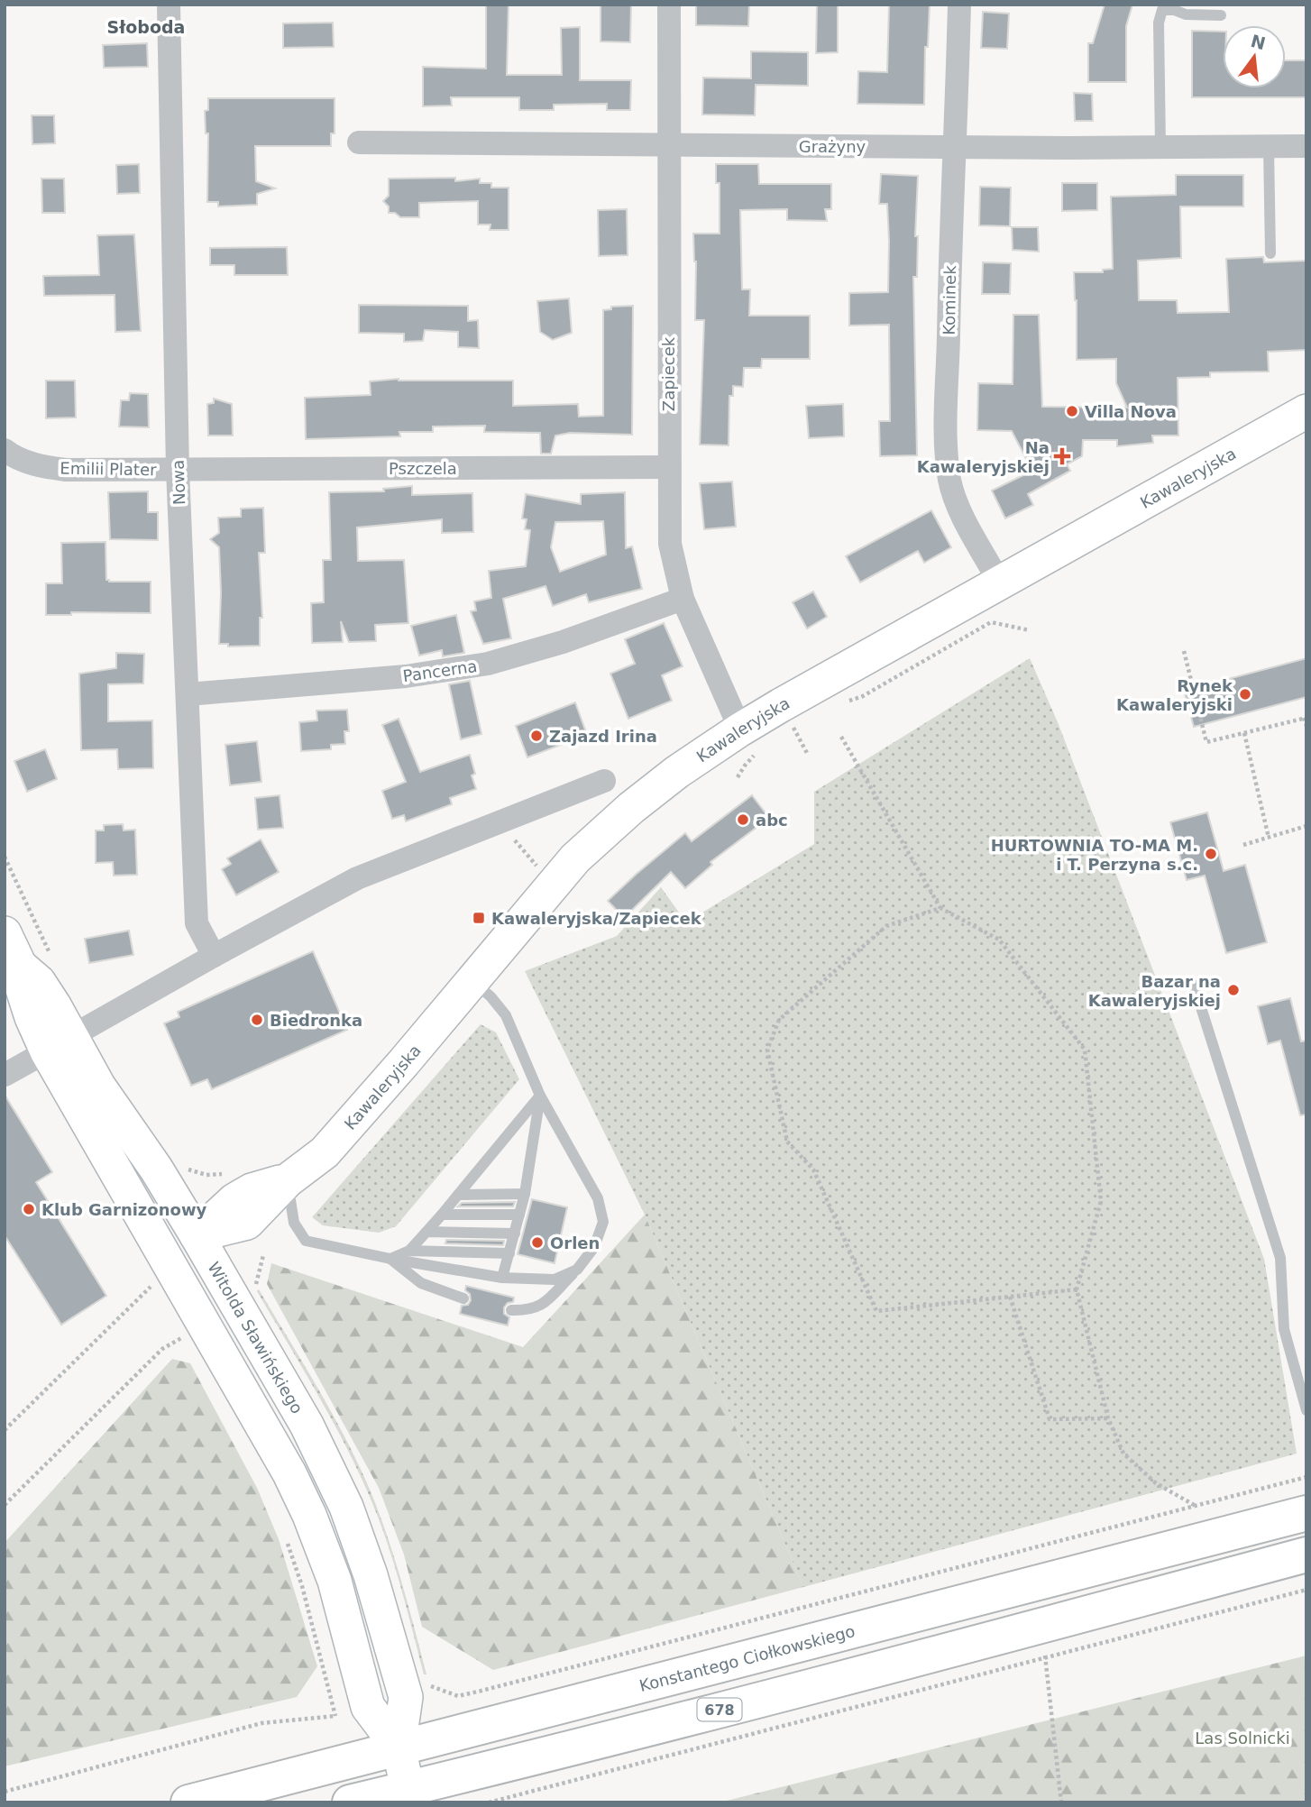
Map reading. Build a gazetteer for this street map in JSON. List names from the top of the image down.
{
  "streets": {
    "main road": [
      "Kawaleryjska",
      "Witolda Sławińskiego",
      "Konstantego Ciołkowskiego",
      "678"
    ],
    "street": [
      "Grażyny",
      "Kominek",
      "Zapiecek",
      "Pszczela",
      "Emilii Plater",
      "Nowa",
      "Pancerna"
    ]
  },
  "crossings": [
    ["Grażyny", "Kominek"],
    ["Grażyny", "Zapiecek"],
    ["Kominek", "Kawaleryjska"],
    ["Zapiecek", "Pszczela"],
    ["Zapiecek", "Kawaleryjska"],
    ["Zapiecek", "Pancerna"],
    ["Pszczela", "Emilii Plater"],
    ["Pszczela", "Nowa"],
    ["Emilii Plater", "Nowa"],
    ["Kawaleryjska", "Witolda Sławińskiego"],
    ["Nowa", "Pancerna"],
    ["Witolda Sławińskiego", "Konstantego Ciołkowskiego"],
    ["Witolda Sławińskiego", "678"]
  ],
  "districts": ["Słoboda"],
  "parks": ["Las Solnicki"],
  "places": {
    "other": [
      "Villa Nova",
      "Rynek Kawaleryjski",
      "Zajazd Irina",
      "abc",
      "HURTOWNIA TO-MA M. i T. Perzyna s.c.",
      "Bazar na Kawaleryjskiej",
      "Biedronka",
      "Klub Garnizonowy",
      "Orlen"
    ],
    "health": ["Na Kawaleryjskiej"],
    "transit": ["Kawaleryjska/Zapiecek"]
  },
  "north": "top"
}
